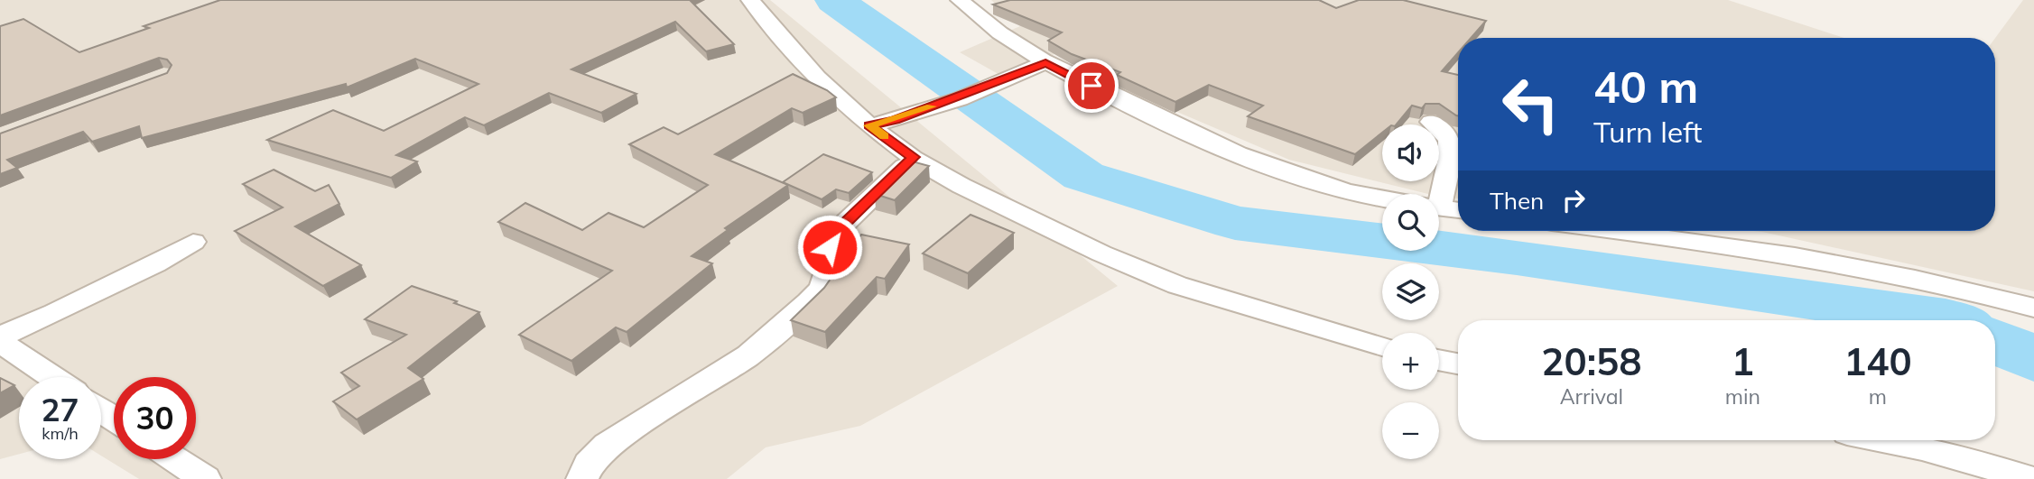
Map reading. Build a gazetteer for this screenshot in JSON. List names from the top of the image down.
{
  "page": {
    "turn": ["40 m", "Turn left"],
    "map_buttons": ["+", "−"],
    "then": "Then",
    "eta": [
      "20:58",
      "Arrival",
      "1",
      "min",
      "140",
      "m"
    ],
    "speed": "27 km/h",
    "limit": "30"
  }
}
